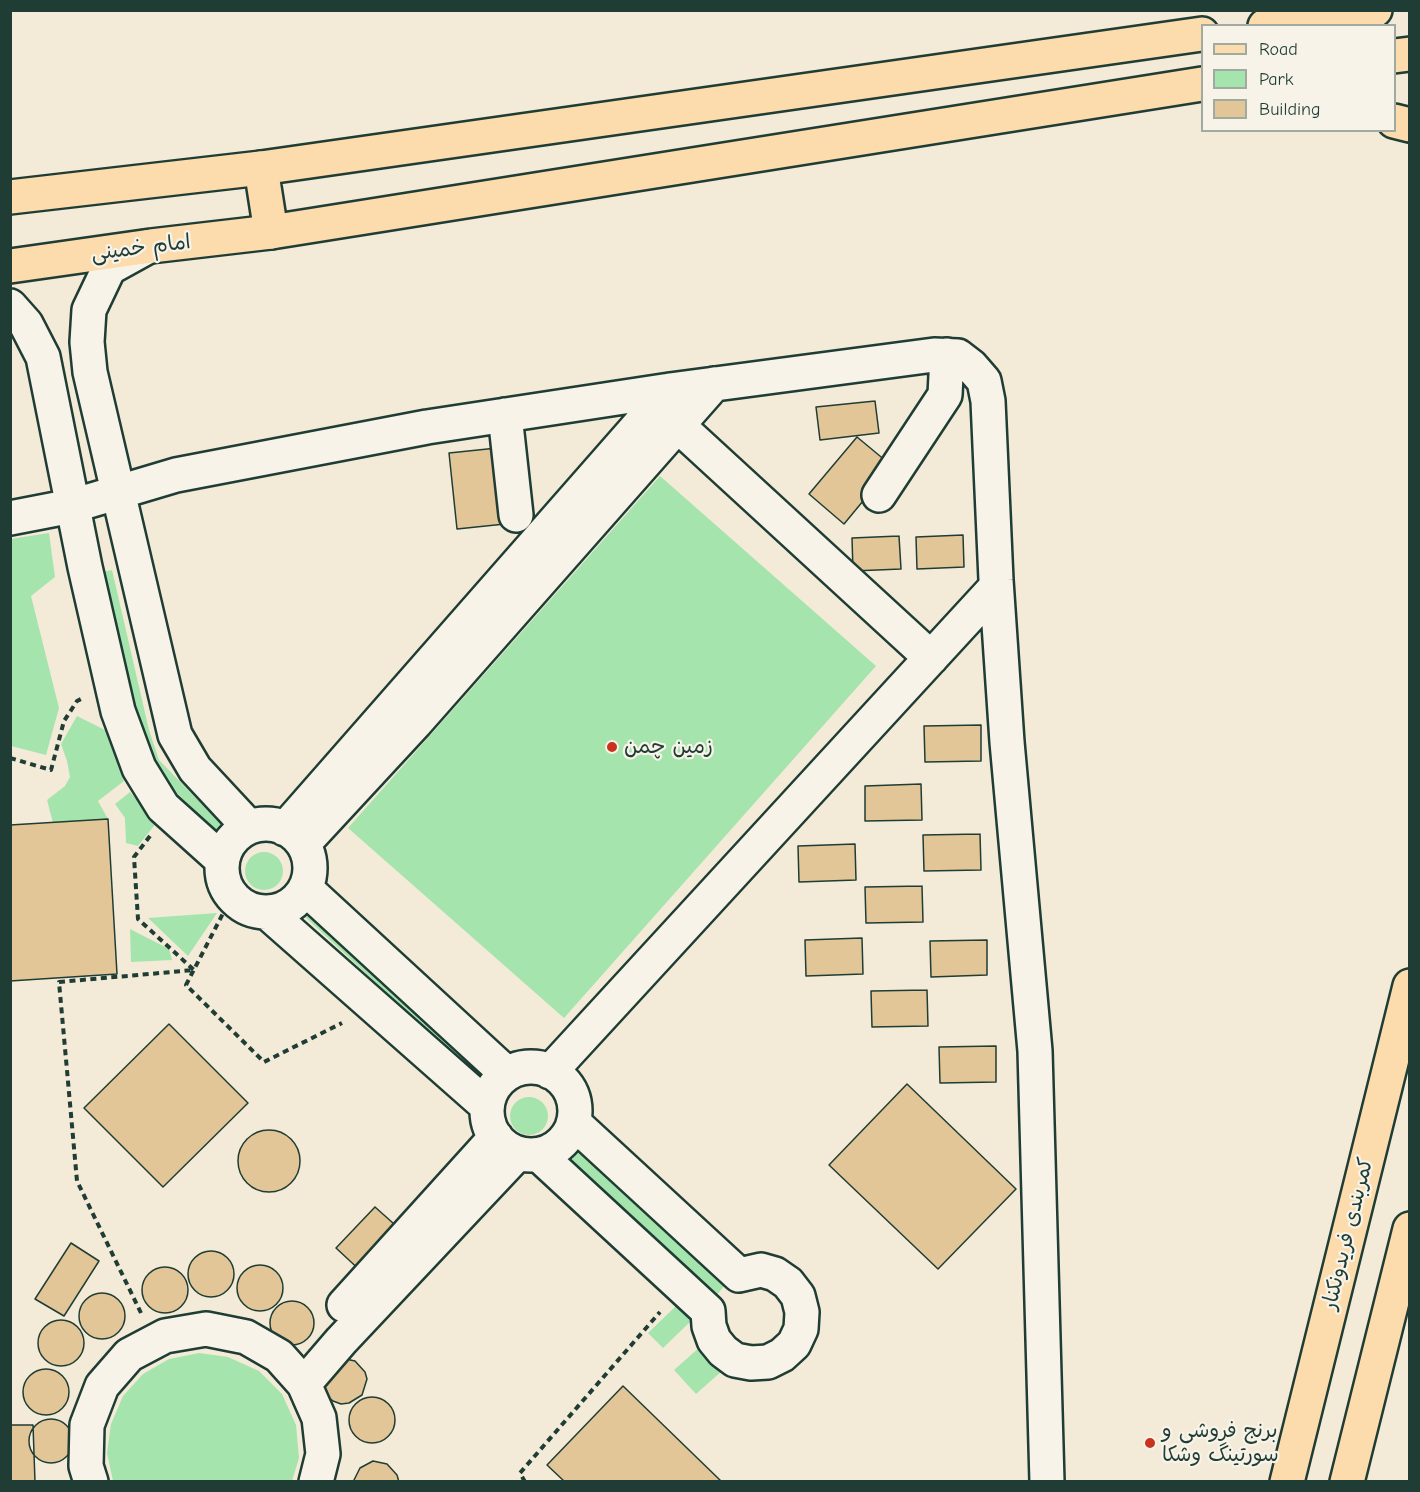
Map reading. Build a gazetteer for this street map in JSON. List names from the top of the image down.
{
  "streets": {
    "main road": ["امام خمینی", "کمربندی فریدونکنار"]
  },
  "places": ["زمین چمن", "برنج فروشی و سورتینگ وشکا"],
  "legend": ["Road", "Park", "Building"]
}
